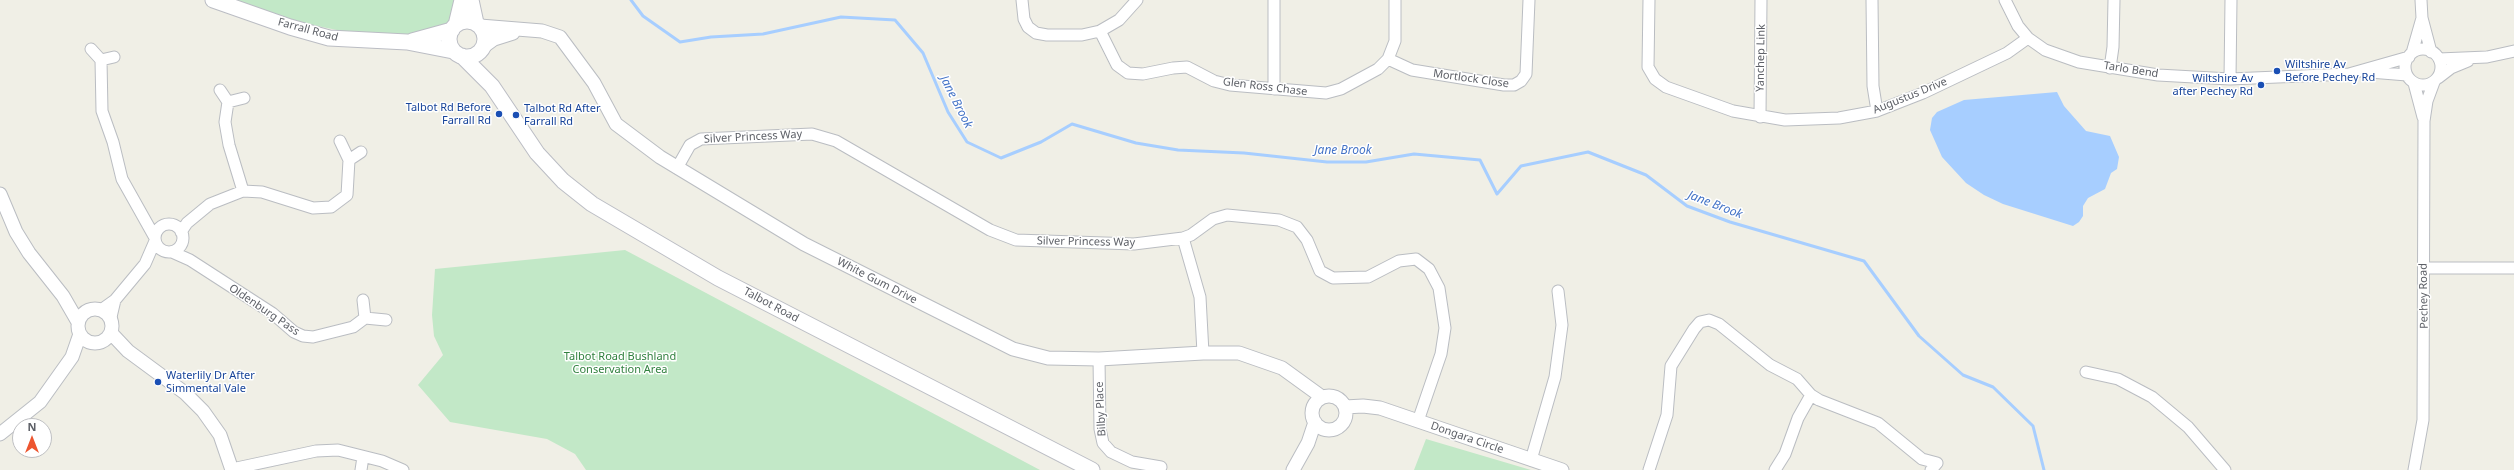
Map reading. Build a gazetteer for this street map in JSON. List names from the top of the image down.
{
  "streets": {
    "main road": ["Farrall Road", "Talbot Road"],
    "street": [
      "Yanchep Link",
      "Tarlo Bend",
      "Mortlock Close",
      "Glen Ross Chase",
      "Augustus Drive",
      "Silver Princess Way",
      "White Gum Drive",
      "Pechey Road",
      "Oldenburg Pass",
      "Bilby Place",
      "Dongara Circle"
    ]
  },
  "crossings": [
    ["Farrall Road", "White Gum Drive"],
    ["Farrall Road", "Talbot Road"],
    ["Yanchep Link", "Augustus Drive"],
    ["Tarlo Bend", "Augustus Drive"],
    ["Tarlo Bend", "Pechey Road"],
    ["Mortlock Close", "Glen Ross Chase"],
    ["Silver Princess Way", "White Gum Drive"],
    ["Silver Princess Way", "Dongara Circle"],
    ["White Gum Drive", "Talbot Road"],
    ["White Gum Drive", "Bilby Place"],
    ["White Gum Drive", "Dongara Circle"]
  ],
  "water": ["Jane Brook"],
  "parks": ["Talbot Road Bushland Conservation Area"],
  "places": [
    "Wiltshire Av Before Pechey Rd",
    "Wiltshire Av after Pechey Rd",
    "Talbot Rd Before Farrall Rd",
    "Talbot Rd After Farrall Rd",
    "Waterlily Dr After Simmental Vale"
  ],
  "north": "top"
}
